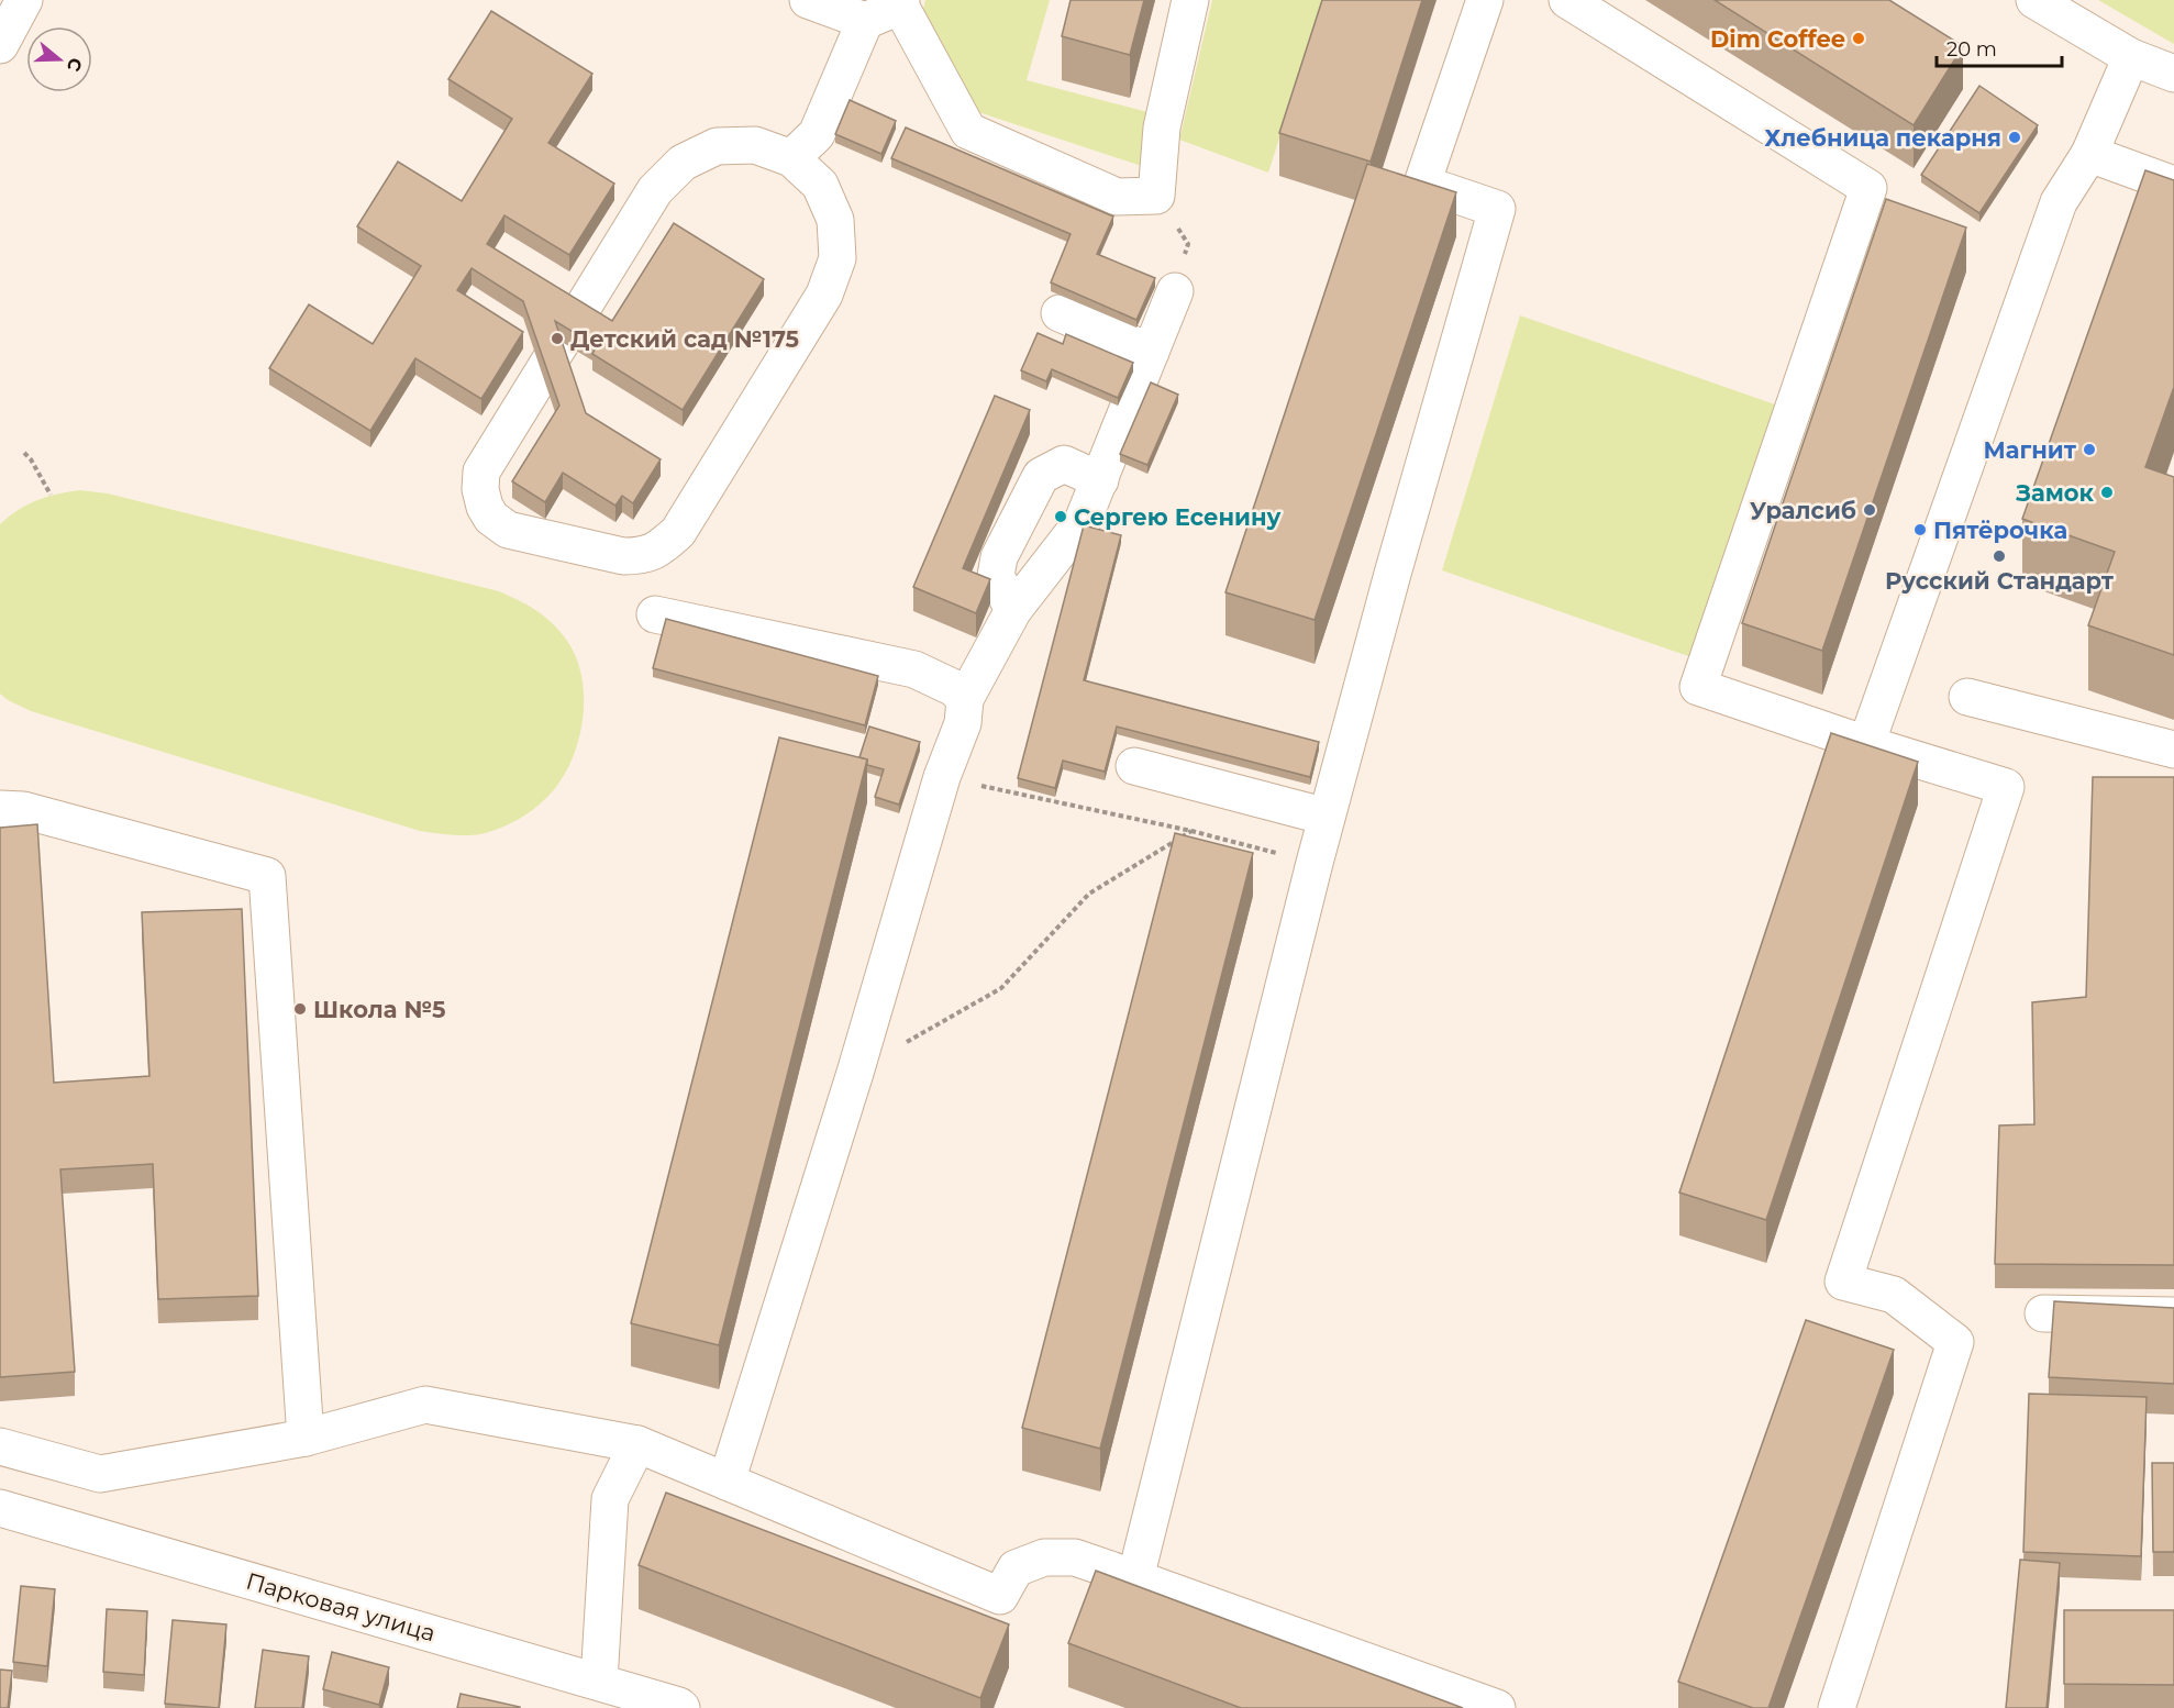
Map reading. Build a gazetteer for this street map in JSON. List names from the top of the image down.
{
  "streets": {
    "street": ["Парковая улица"]
  },
  "places": [
    "Dim Coffee",
    "Хлебница пекарня",
    "Детский сад №175",
    "Магнит",
    "Замок",
    "Уралсиб",
    "Сергею Есенину",
    "Пятёрочка",
    "Русский Стандарт",
    "Школа №5"
  ],
  "scale_bar": "20 m",
  "north": "right"
}
